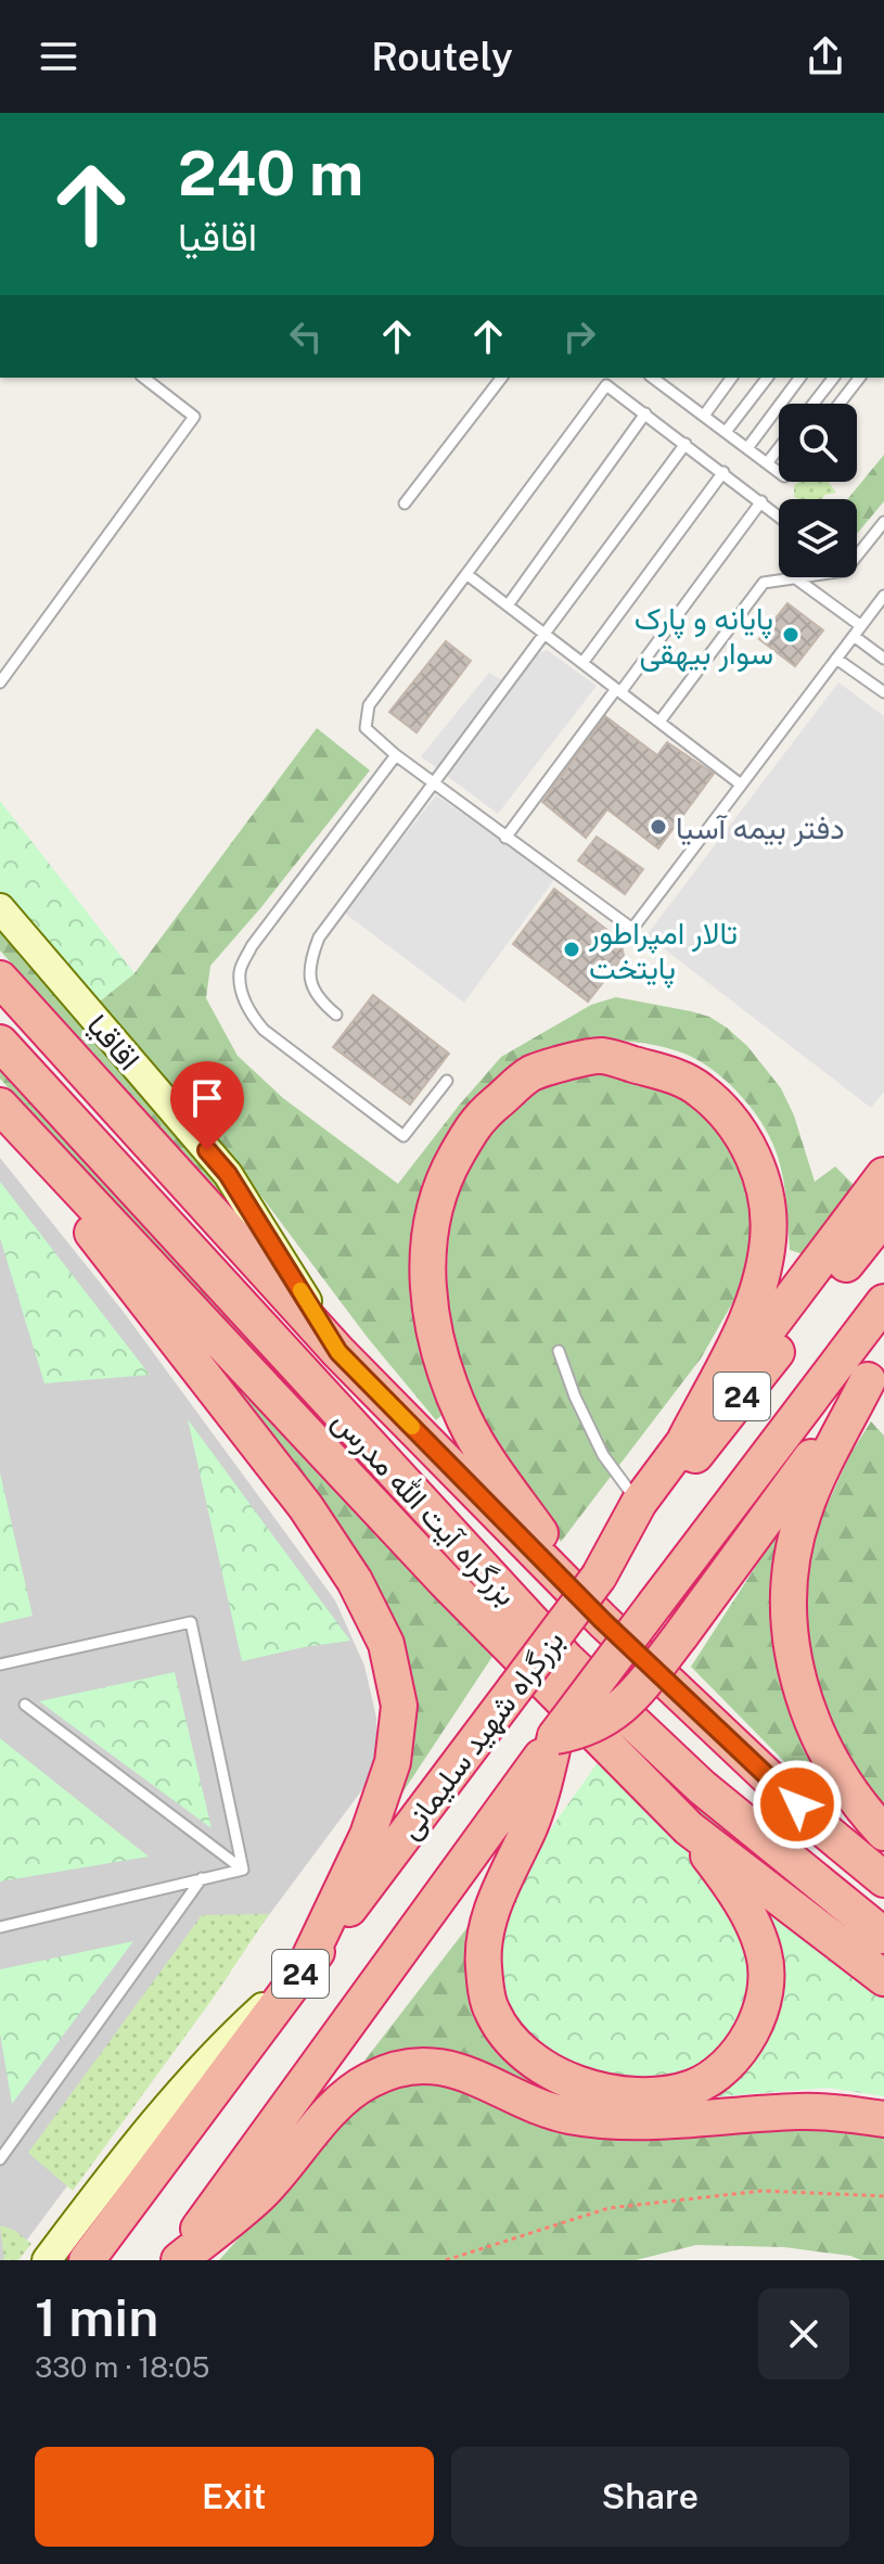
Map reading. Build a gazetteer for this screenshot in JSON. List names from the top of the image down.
{
  "streets": {
    "highway": ["24", "بزرگراه آیت الله مدرس", "بزرگراه شهید سلیمانی"],
    "main road": ["اقاقیا"]
  },
  "crossings": [
    ["اقاقیا", "بزرگراه آیت الله مدرس"]
  ],
  "places": ["پایانه و پارک سوار بیهقی", "دفتر بیمه آسیا", "تالار امپراطور پایتخت"],
  "page": {
    "header": "Routely",
    "turn": ["240 m", "اقاقیا"],
    "heading": ["1 min", "330 m · 18:05"],
    "buttons": ["Exit", "Share"]
  }
}
